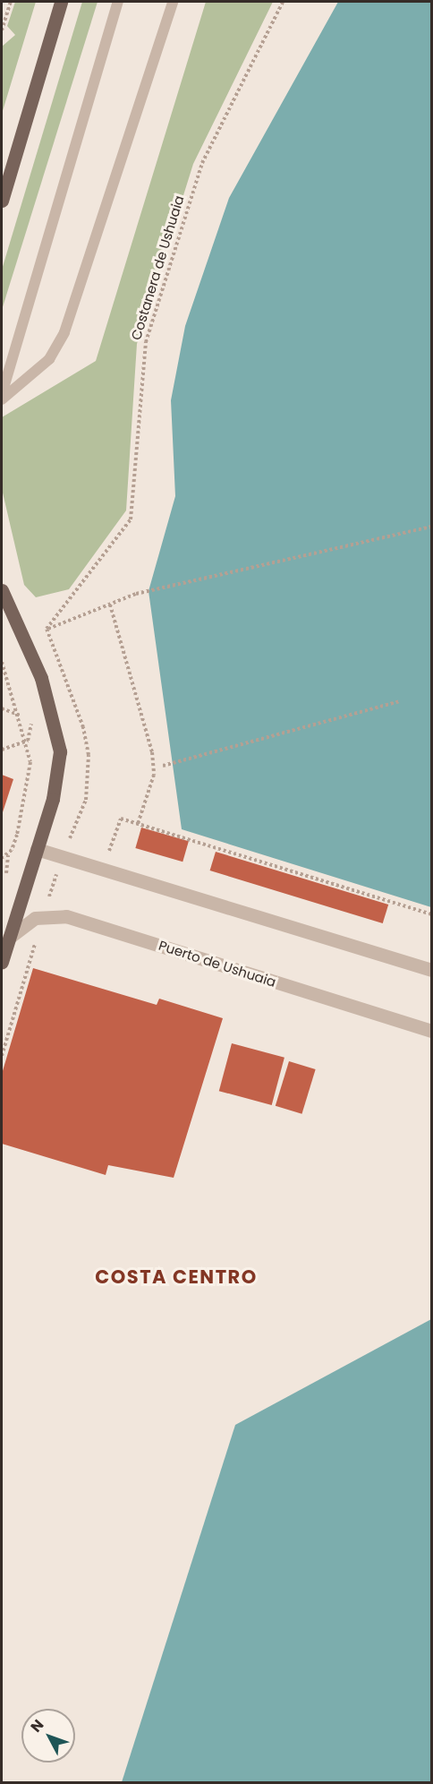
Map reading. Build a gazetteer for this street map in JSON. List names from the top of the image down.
{
  "streets": {
    "street": ["Puerto de Ushuaia"],
    "path": ["Costanera de Ushuaia"]
  },
  "districts": ["COSTA CENTRO"],
  "north": "top left"
}
